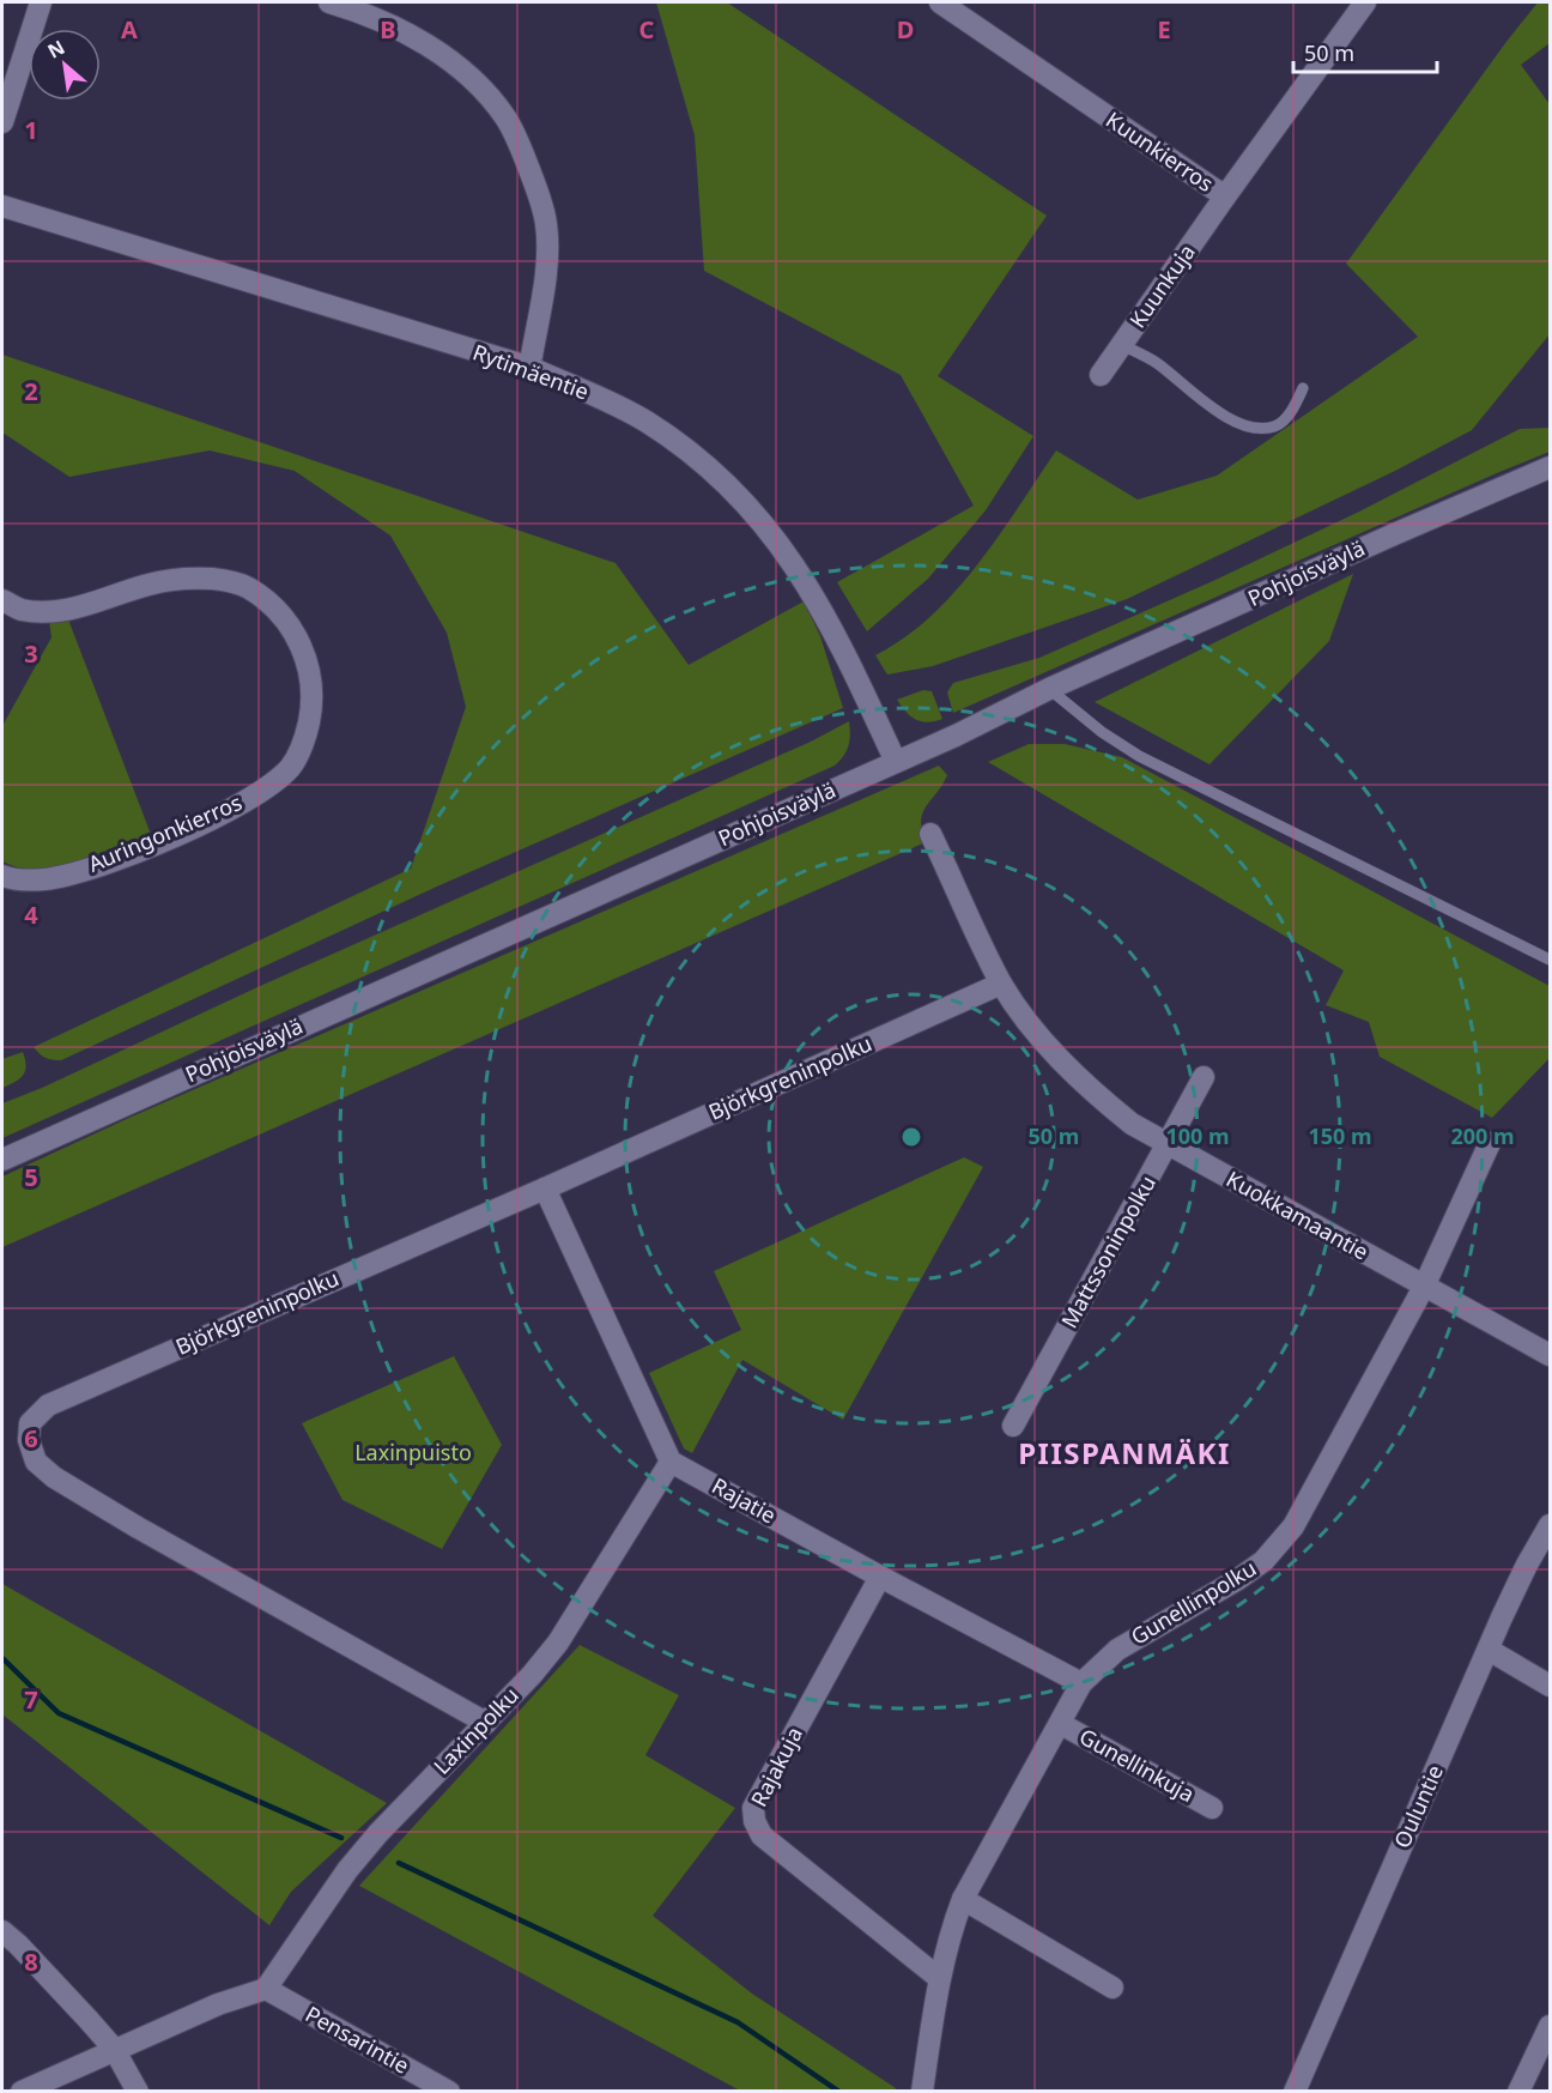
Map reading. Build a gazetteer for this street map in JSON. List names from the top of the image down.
{
  "streets": {
    "street": [
      "Kuunkierros",
      "Kuunkuja",
      "Rytimäentie",
      "Pohjoisväylä",
      "Auringonkierros",
      "Björkgreninpolku",
      "Kuokkamaantie",
      "Mattssoninpolku",
      "Rajatie",
      "Gunellinpolku",
      "Laxinpolku",
      "Gunellinkuja",
      "Rajakuja",
      "Ouluntie",
      "Pensarintie"
    ]
  },
  "crossings": [
    ["Kuunkierros", "Kuunkuja"],
    ["Rytimäentie", "Pohjoisväylä"],
    ["Björkgreninpolku", "Kuokkamaantie"],
    ["Björkgreninpolku", "Laxinpolku"],
    ["Kuokkamaantie", "Mattssoninpolku"],
    ["Kuokkamaantie", "Gunellinpolku"],
    ["Rajatie", "Gunellinpolku"],
    ["Rajatie", "Laxinpolku"],
    ["Rajatie", "Rajakuja"],
    ["Gunellinpolku", "Gunellinkuja"],
    ["Gunellinpolku", "Rajakuja"],
    ["Laxinpolku", "Pensarintie"]
  ],
  "districts": ["PIISPANMÄKI"],
  "parks": ["Laxinpuisto"],
  "scale_bar": "50 m",
  "north": "top left",
  "grid": {
    "columns": [
      "A",
      "B",
      "C",
      "D",
      "E"
    ],
    "rows": [
      "1",
      "2",
      "3",
      "4",
      "5",
      "6",
      "7",
      "8"
    ]
  },
  "rings": [
    "50 m",
    "100 m",
    "150 m",
    "200 m"
  ]
}
